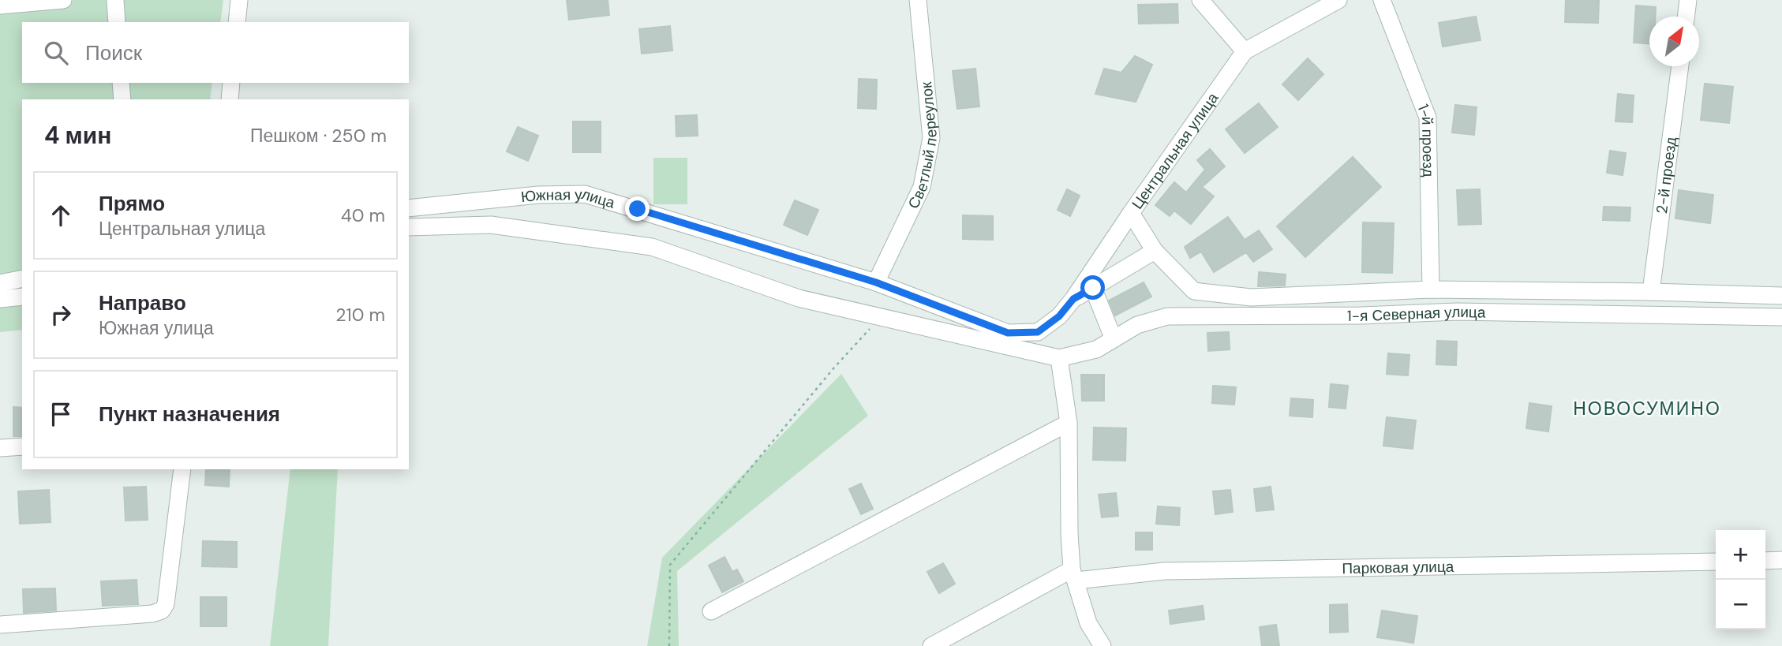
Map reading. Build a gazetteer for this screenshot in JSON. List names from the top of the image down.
{
  "streets": {
    "street": [
      "1-й проезд",
      "Светлый переулок",
      "Центральная улица",
      "2-й проезд",
      "Южная улица",
      "1-я Северная улица",
      "Парковая улица"
    ]
  },
  "crossings": [
    ["Светлый переулок", "Южная улица"],
    ["Центральная улица", "Южная улица"]
  ],
  "districts": ["НОВОСУМИНО"],
  "north": "top right",
  "page": {
    "search": "Поиск",
    "heading": ["4 мин", "Пешком · 250 m"],
    "list": [
      ["Прямо", "Центральная улица", "40 m"],
      ["Направо", "Южная улица", "210 m"],
      "Пункт назначения"
    ],
    "map_buttons": ["+", "−"]
  }
}
